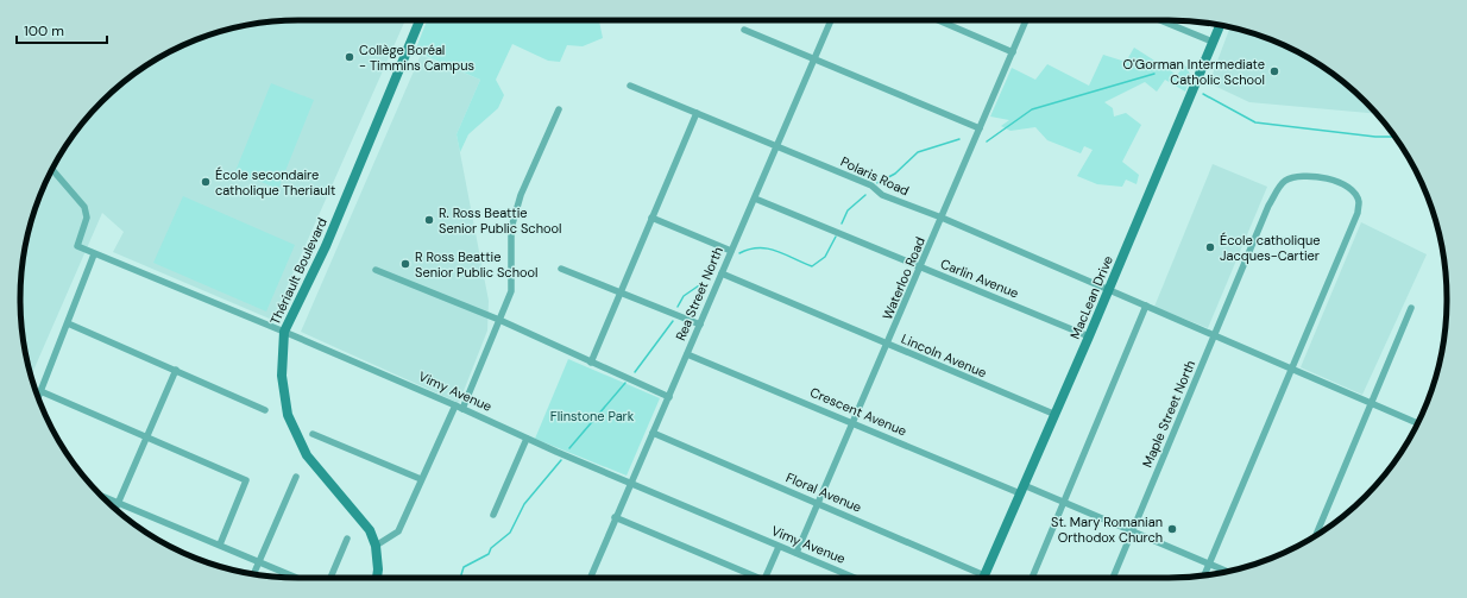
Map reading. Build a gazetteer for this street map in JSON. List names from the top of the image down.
{
  "streets": {
    "main road": ["Thériault Boulevard", "MacLean Drive"],
    "street": [
      "Polaris Road",
      "Waterloo Road",
      "Carlin Avenue",
      "Rea Street North",
      "Lincoln Avenue",
      "Vimy Avenue",
      "Crescent Avenue",
      "Maple Street North",
      "Floral Avenue"
    ]
  },
  "crossings": [
    ["Polaris Road", "Waterloo Road"],
    ["Polaris Road", "Rea Street North"],
    ["Polaris Road", "MacLean Drive"],
    ["Polaris Road", "Maple Street North"],
    ["Thériault Boulevard", "Vimy Avenue"],
    ["Waterloo Road", "Carlin Avenue"],
    ["Waterloo Road", "Lincoln Avenue"],
    ["Waterloo Road", "Vimy Avenue"],
    ["Waterloo Road", "Crescent Avenue"],
    ["Waterloo Road", "Floral Avenue"],
    ["Carlin Avenue", "Rea Street North"],
    ["Carlin Avenue", "MacLean Drive"],
    ["Rea Street North", "Lincoln Avenue"],
    ["Rea Street North", "Vimy Avenue"],
    ["Rea Street North", "Crescent Avenue"],
    ["Rea Street North", "Floral Avenue"],
    ["MacLean Drive", "Lincoln Avenue"],
    ["MacLean Drive", "Crescent Avenue"],
    ["Crescent Avenue", "Maple Street North"]
  ],
  "parks": ["Flinstone Park"],
  "places": [
    "Collège Boréal - Timmins Campus",
    "O'Gorman Intermediate Catholic School",
    "École secondaire catholique Theriault",
    "R. Ross Beattie Senior Public School",
    "École catholique Jacques-Cartier",
    "R Ross Beattie Senior Public School",
    "St. Mary Romanian Orthodox Church"
  ],
  "scale_bar": "100 m"
}
